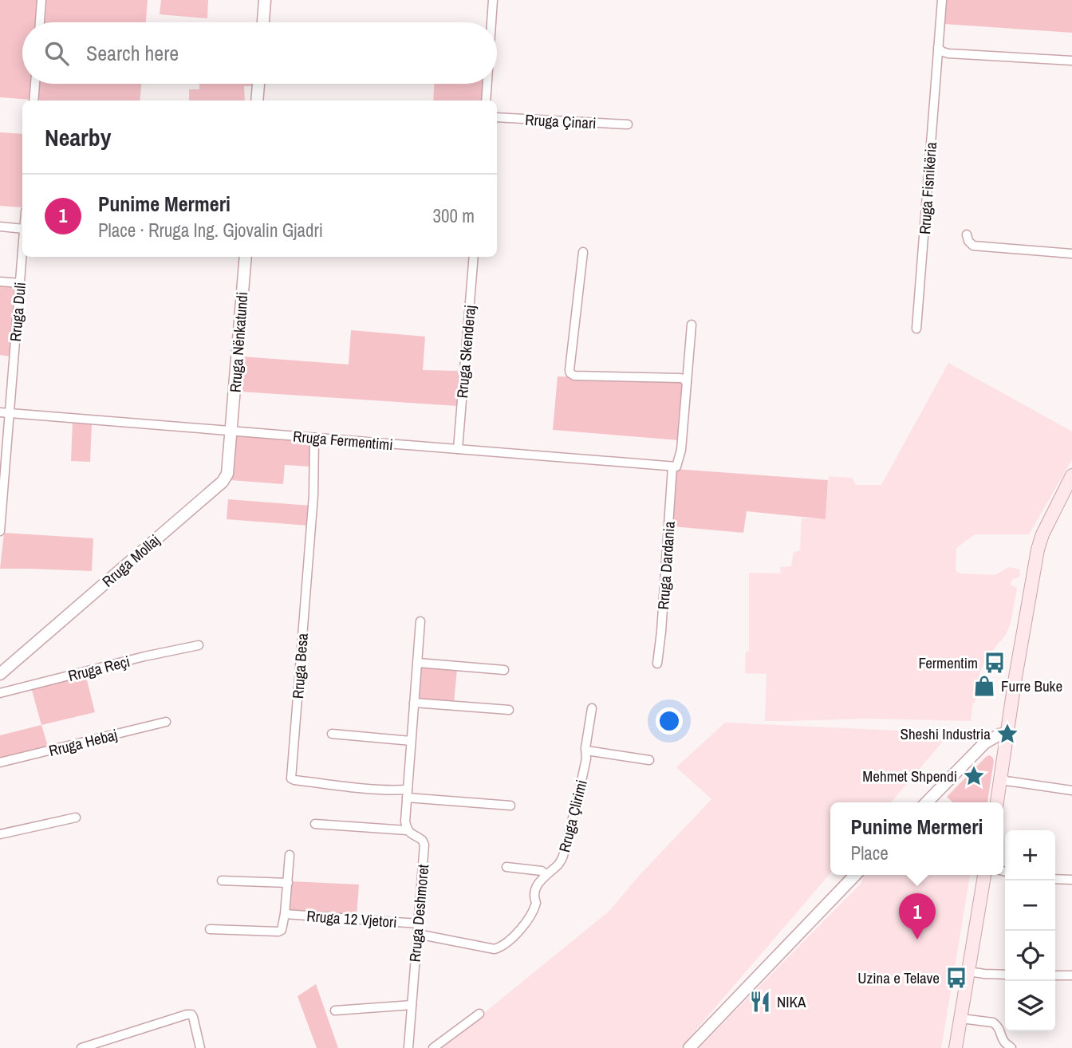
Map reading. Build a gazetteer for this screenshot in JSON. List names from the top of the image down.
{
  "streets": {
    "street": [
      "Rruga Çinari",
      "Rruga Fisnikëria",
      "Rruga Duli",
      "Rruga Nënkatundi",
      "Rruga Skenderaj",
      "Rruga Fermentimi",
      "Rruga Mollaj",
      "Rruga Dardania",
      "Rruga Besa",
      "Rruga Reçi",
      "Rruga Hebaj",
      "Rruga Çlirimi",
      "Rruga Deshmoret",
      "Rruga 12 Vjetori"
    ]
  },
  "crossings": [
    ["Rruga Duli", "Rruga Fermentimi"],
    ["Rruga Nënkatundi", "Rruga Fermentimi"],
    ["Rruga Nënkatundi", "Rruga Mollaj"],
    ["Rruga Skenderaj", "Rruga Fermentimi"],
    ["Rruga Fermentimi", "Rruga Mollaj"],
    ["Rruga Fermentimi", "Rruga Dardania"],
    ["Rruga Fermentimi", "Rruga Besa"],
    ["Rruga Çlirimi", "Rruga Deshmoret"],
    ["Rruga Deshmoret", "Rruga 12 Vjetori"]
  ],
  "places": {
    "bus stop": ["Fermentim", "Uzina e Telave"],
    "shop": ["Furre Buke"],
    "place": ["Sheshi Industria", "Mehmet Shpendi"],
    "restaurant": ["NIKA"]
  },
  "page": {
    "search": "Search here",
    "heading": "Nearby",
    "list": [
      {
        "mark": "1",
        "name": "Punime Mermeri",
        "note": "Place · Rruga Ing. Gjovalin Gjadri",
        "value": "300 m"
      }
    ],
    "popup": ["Punime Mermeri", "Place"],
    "map_buttons": ["+", "−"],
    "pins": "1"
  }
}
